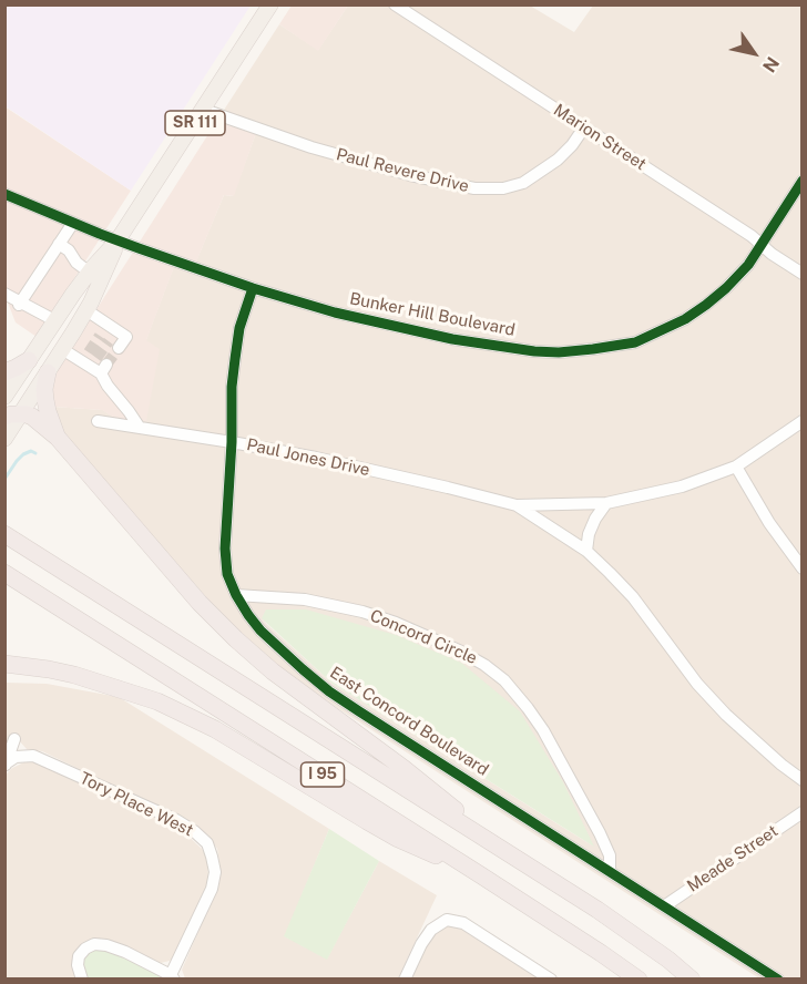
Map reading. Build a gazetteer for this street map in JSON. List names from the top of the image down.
{
  "streets": {
    "highway": ["I 95"],
    "main road": ["SR 111"],
    "street": [
      "Marion Street",
      "Paul Revere Drive",
      "Bunker Hill Boulevard",
      "Paul Jones Drive",
      "Concord Circle",
      "East Concord Boulevard",
      "Tory Place West",
      "Meade Street"
    ]
  },
  "crossings": [
    ["SR 111", "Paul Revere Drive"],
    ["SR 111", "Bunker Hill Boulevard"],
    ["Marion Street", "Paul Revere Drive"],
    ["Marion Street", "Bunker Hill Boulevard"],
    ["Bunker Hill Boulevard", "East Concord Boulevard"],
    ["Paul Jones Drive", "East Concord Boulevard"],
    ["Concord Circle", "East Concord Boulevard"],
    ["East Concord Boulevard", "Meade Street"]
  ],
  "north": "bottom right"
}
